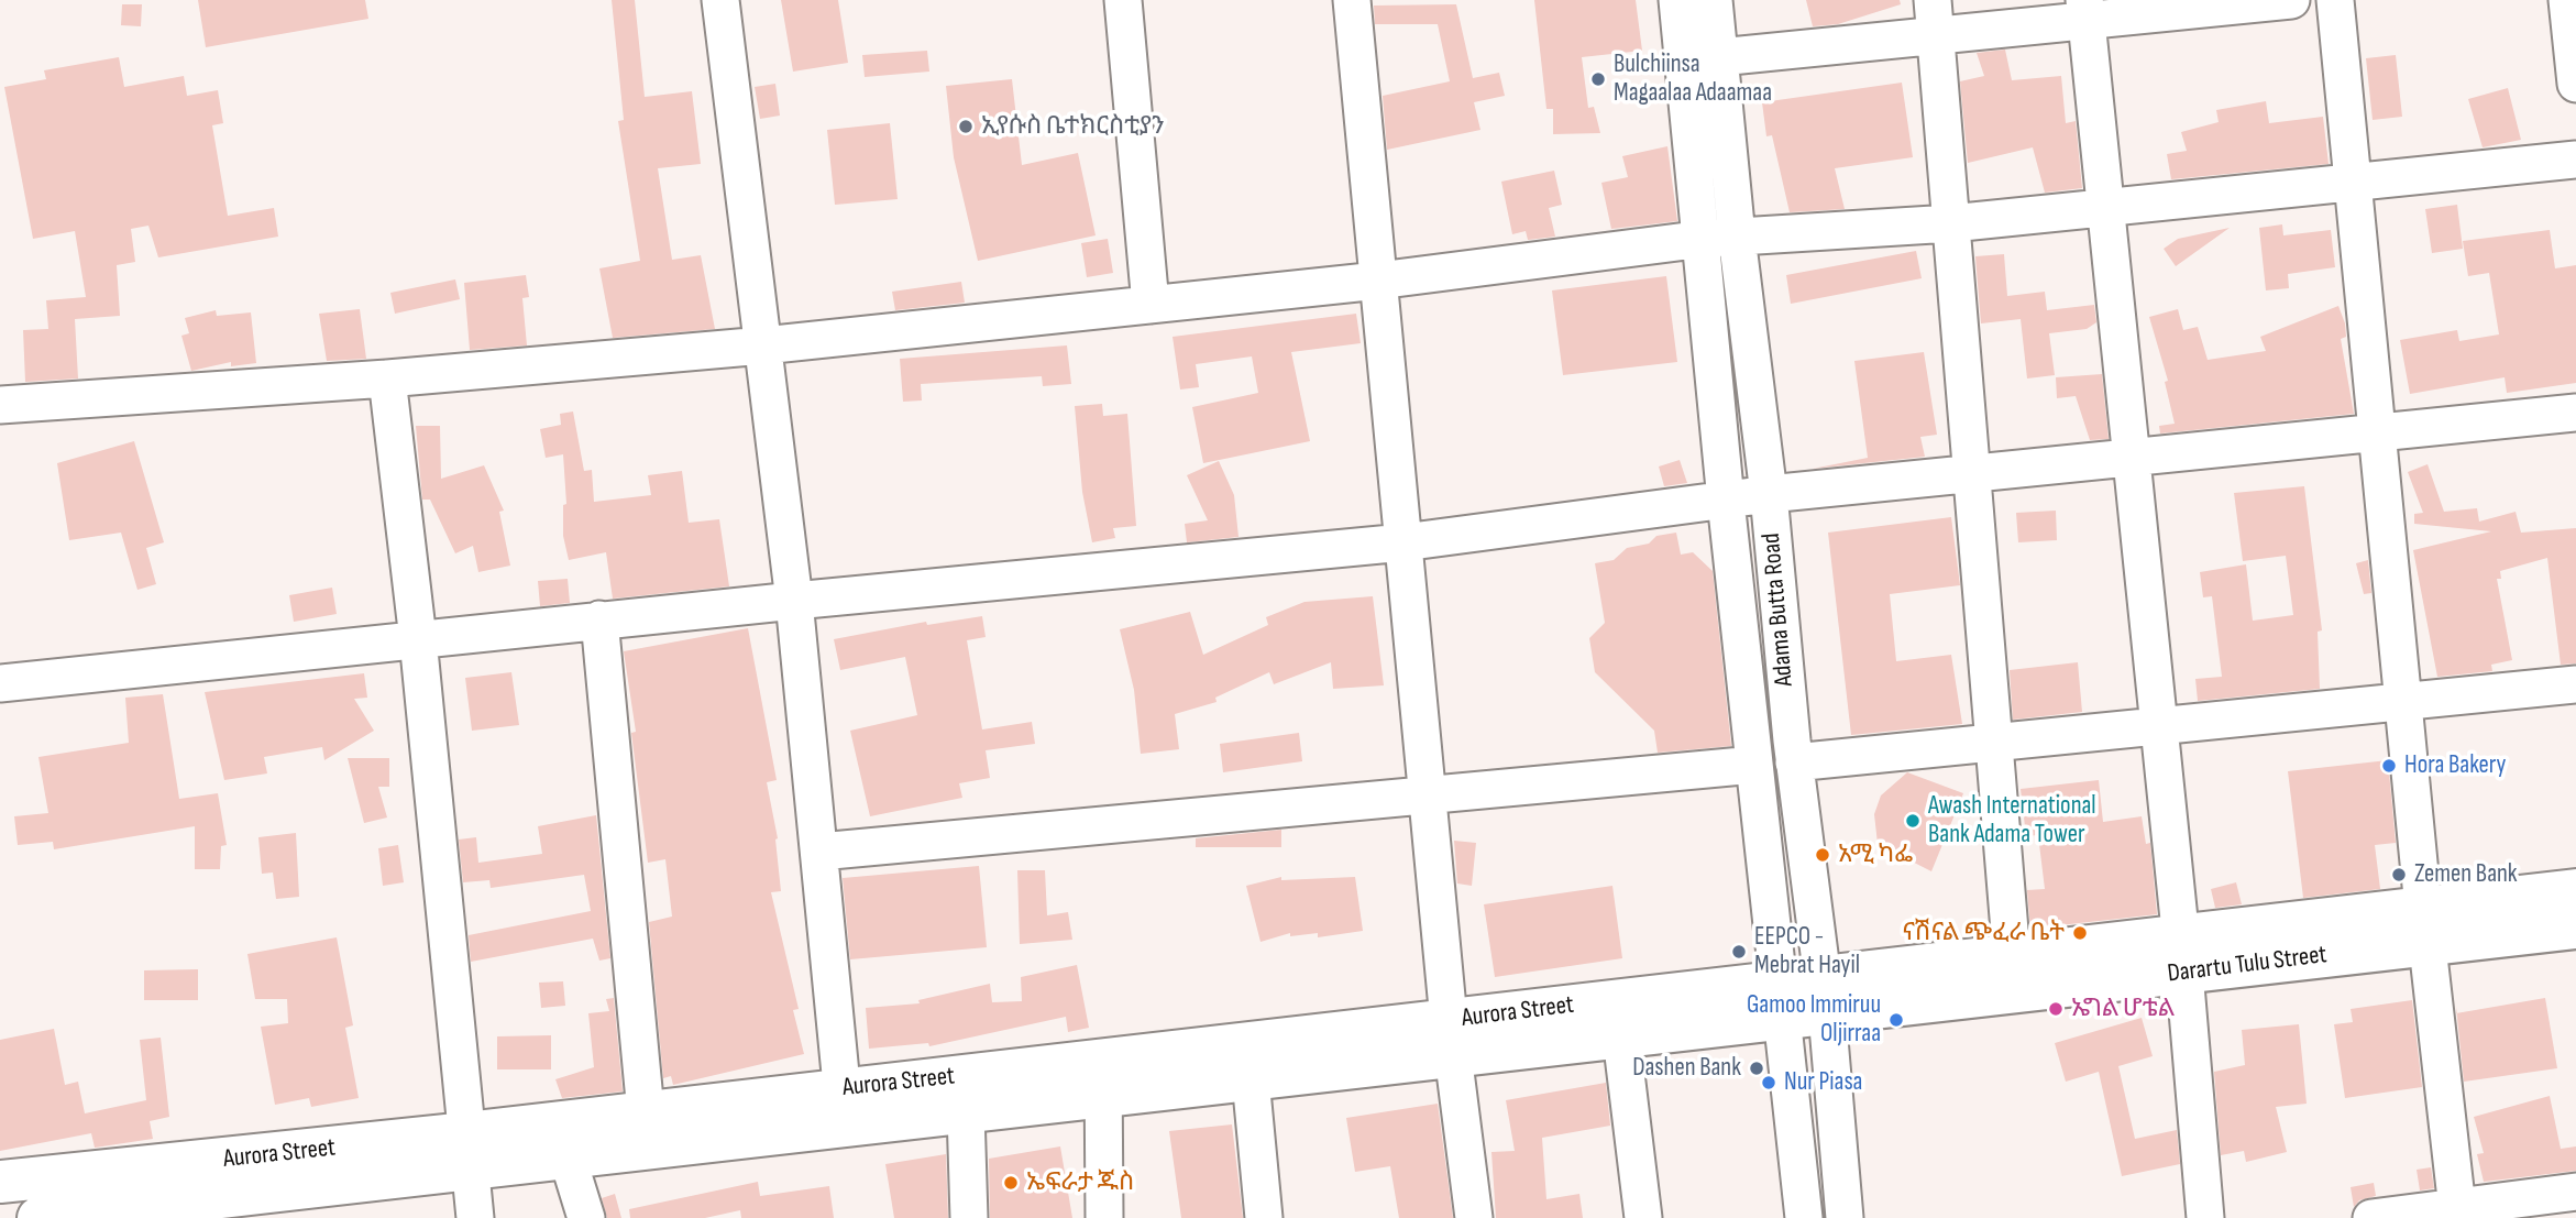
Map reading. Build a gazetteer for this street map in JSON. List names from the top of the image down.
{
  "streets": {
    "main road": ["Darartu Tulu Street", "Aurora Street"],
    "street": ["Adama Butta Road"]
  },
  "crossings": [
    ["Adama Butta Road", "Darartu Tulu Street"],
    ["Adama Butta Road", "Aurora Street"],
    ["Darartu Tulu Street", "Aurora Street"]
  ],
  "places": [
    "Bulchiinsa Magaalaa Adaamaa",
    "ኢየሱስ ቤተክርስቲያን",
    "Hora Bakery",
    "Awash International Bank Adama Tower",
    "አሚ ካፌ",
    "Zemen Bank",
    "ናሽናል ጭፈራ ቤት",
    "EEPCO - Mebrat Hayil",
    "ኤግል ሆቴል",
    "Gamoo Immiruu Oljirraa",
    "Dashen Bank",
    "Nur Piasa",
    "ኤፍራታ ጁስ"
  ]
}
